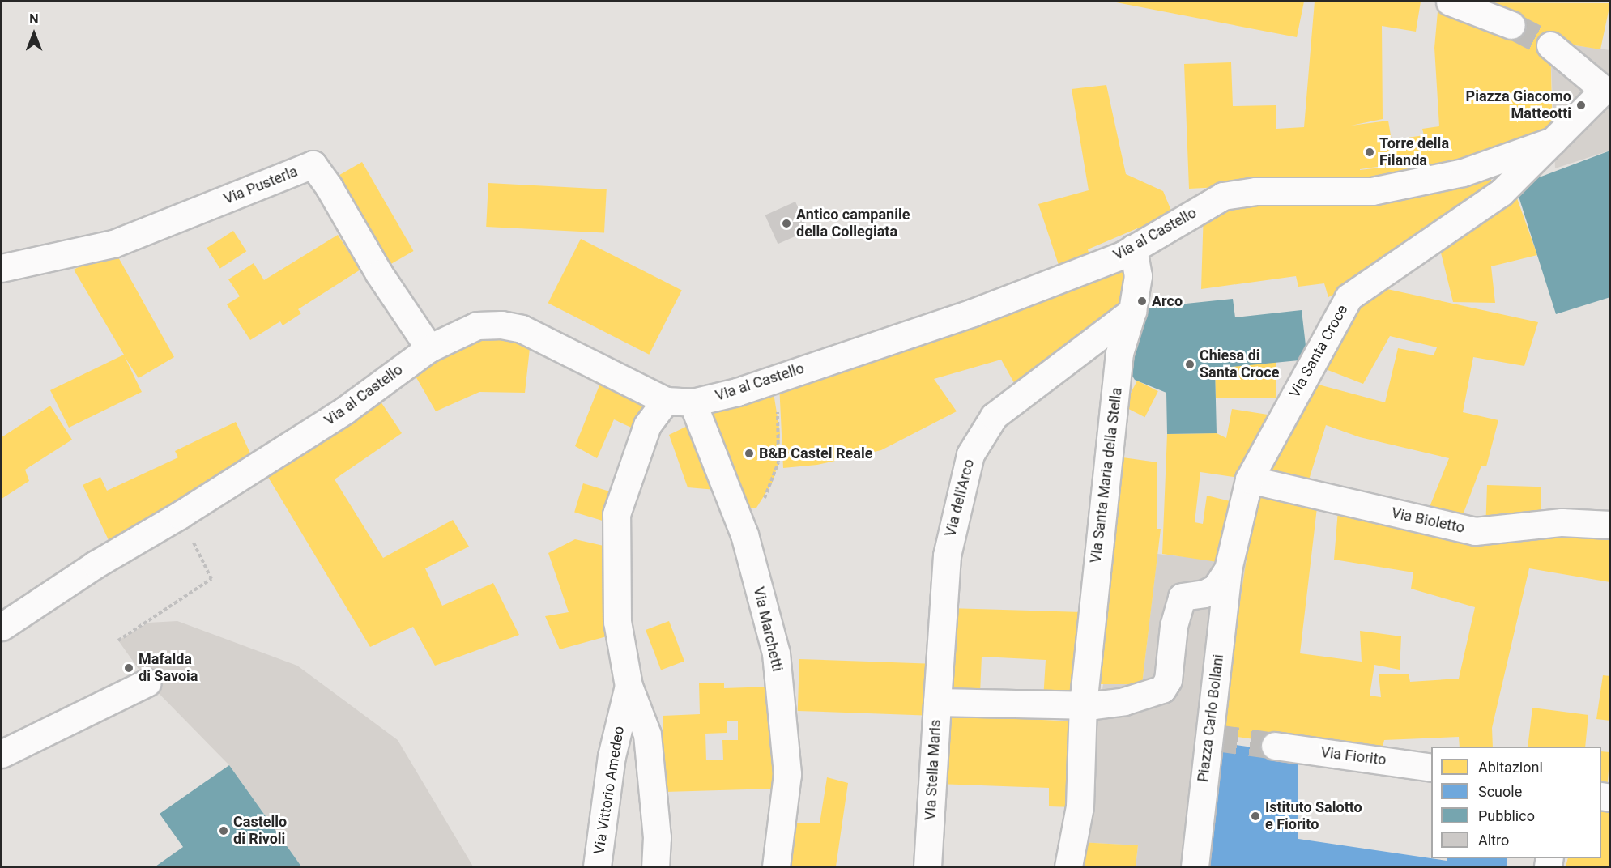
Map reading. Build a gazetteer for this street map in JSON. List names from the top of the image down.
{
  "streets": {
    "street": [
      "Via Pusterla",
      "Via al Castello",
      "Via Santa Croce",
      "Via Santa Maria della Stella",
      "Via dell'Arco",
      "Via Bioletto",
      "Via Marchetti",
      "Piazza Carlo Bollani",
      "Via Fiorito",
      "Via Stella Maris",
      "Via Vittorio Amedeo"
    ]
  },
  "crossings": [
    ["Via Pusterla", "Via al Castello"],
    ["Via al Castello", "Via Santa Croce"],
    ["Via al Castello", "Via Santa Maria della Stella"],
    ["Via al Castello", "Via Marchetti"],
    ["Via al Castello", "Via Vittorio Amedeo"],
    ["Via Santa Croce", "Via Bioletto"],
    ["Via Santa Croce", "Piazza Carlo Bollani"],
    ["Via Santa Maria della Stella", "Via dell'Arco"],
    ["Via Santa Maria della Stella", "Via Stella Maris"],
    ["Via dell'Arco", "Via Stella Maris"]
  ],
  "places": [
    "Piazza Giacomo Matteotti",
    "Torre della Filanda",
    "Antico campanile della Collegiata",
    "Arco",
    "Chiesa di Santa Croce",
    "B&B Castel Reale",
    "Mafalda di Savoia",
    "Istituto Salotto e Fiorito",
    "Castello di Rivoli"
  ],
  "legend": [
    "Abitazioni",
    "Scuole",
    "Pubblico",
    "Altro"
  ],
  "north": "top"
}
